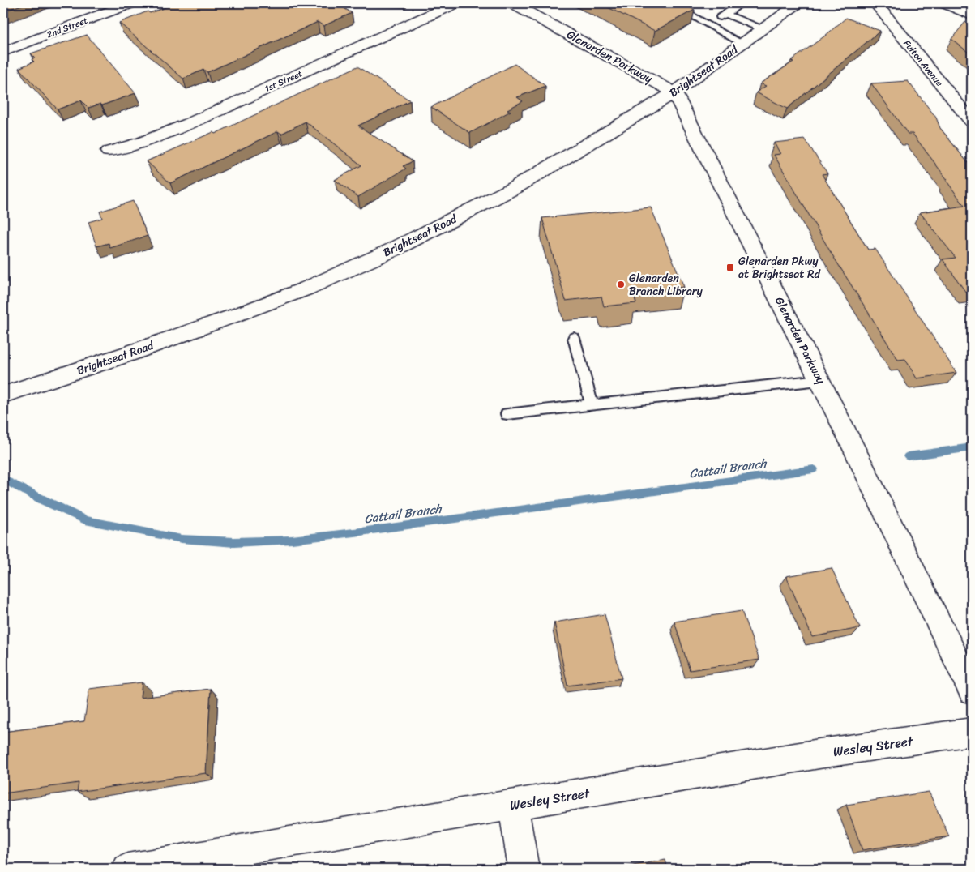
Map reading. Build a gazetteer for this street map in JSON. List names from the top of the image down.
{
  "streets": {
    "street": [
      "2nd Street",
      "Glenarden Parkway",
      "Fulton Avenue",
      "Brightseat Road",
      "1st Street",
      "Wesley Street"
    ]
  },
  "crossings": [
    ["Glenarden Parkway", "Brightseat Road"]
  ],
  "water": ["Cattail Branch"],
  "places": {
    "transit": ["Glenarden Pkwy at Brightseat Rd"],
    "other": ["Glenarden Branch Library"]
  }
}
